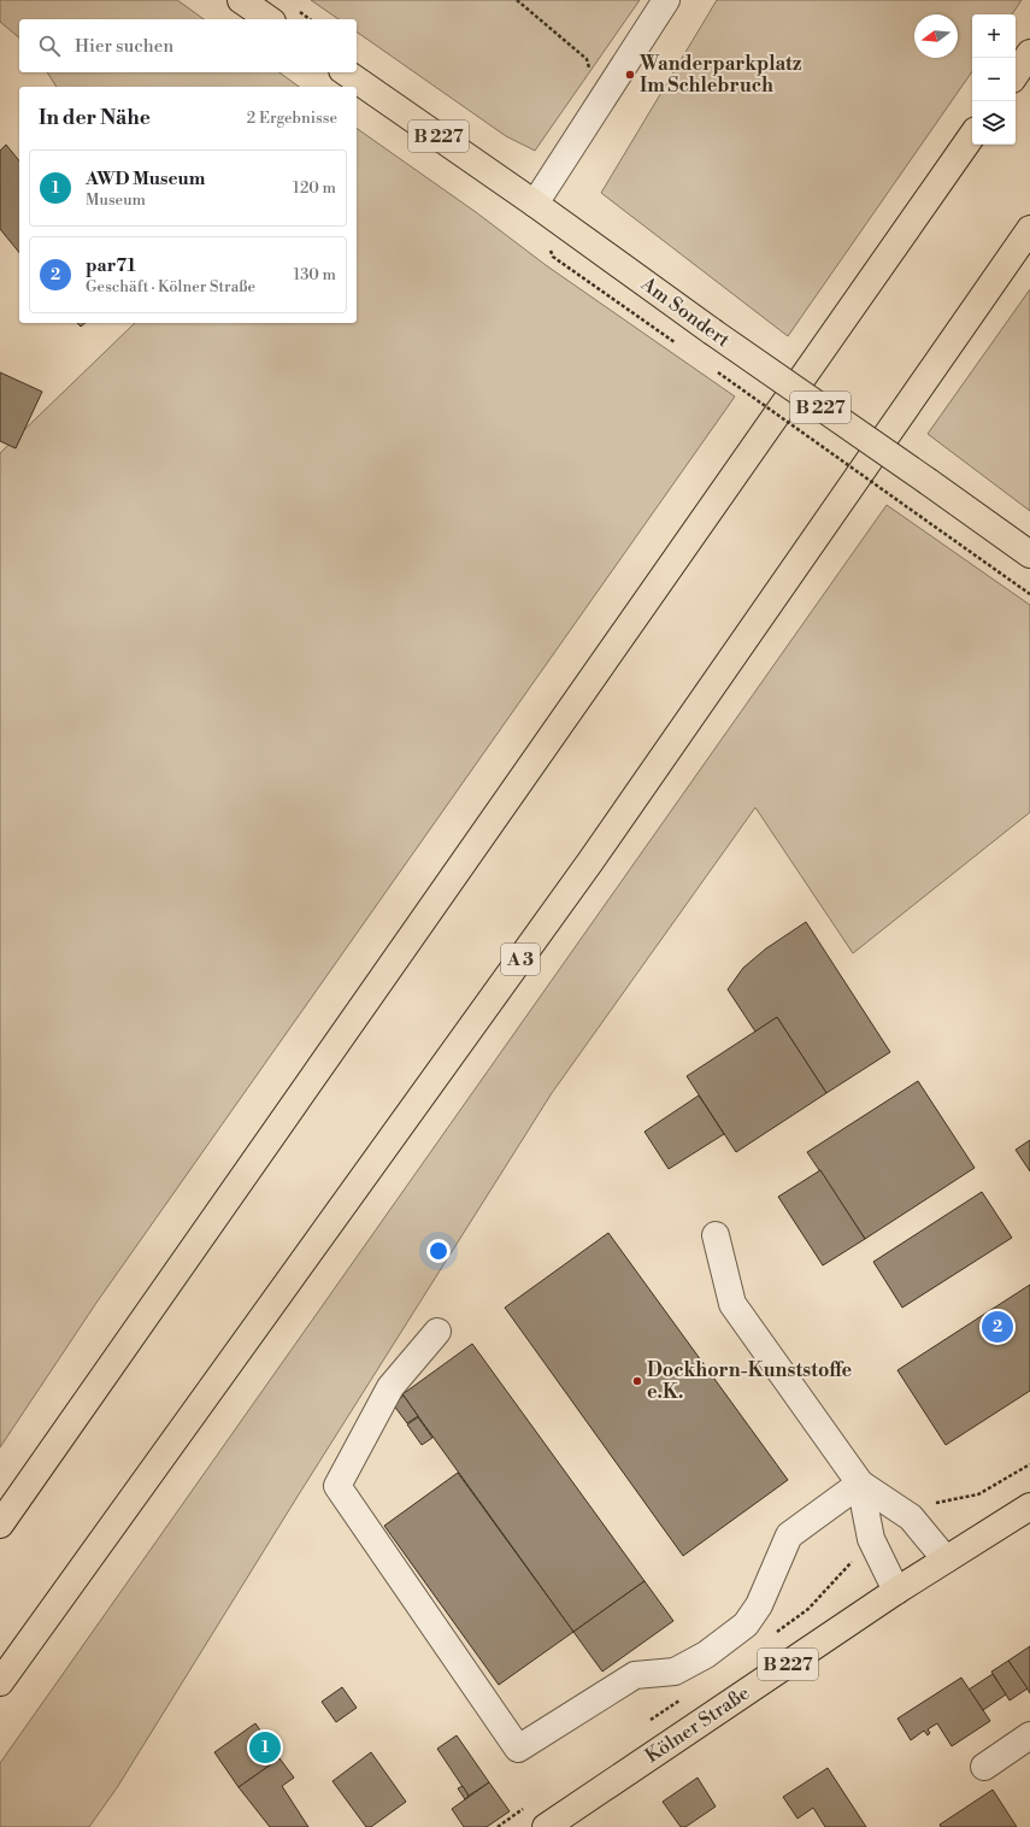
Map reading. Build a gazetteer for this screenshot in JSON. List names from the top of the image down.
{
  "streets": {
    "main road": [
      "B 227",
      "Am Sondert",
      "A 3",
      "Kölner Straße"
    ]
  },
  "places": ["Wanderparkplatz Im Schlebruch", "Dockhorn-Kunststoffe e.K."],
  "north": "left",
  "page": {
    "map_buttons": ["+", "−"],
    "search": "Hier suchen",
    "heading": ["In der Nähe", "2 Ergebnisse"],
    "list": [
      {
        "mark": "1",
        "name": "AWD Museum",
        "note": "Museum",
        "value": "120 m"
      },
      {
        "mark": "2",
        "name": "par71",
        "note": "Geschäft · Kölner Straße",
        "value": "130 m"
      }
    ],
    "pins": ["2", "1"]
  }
}
